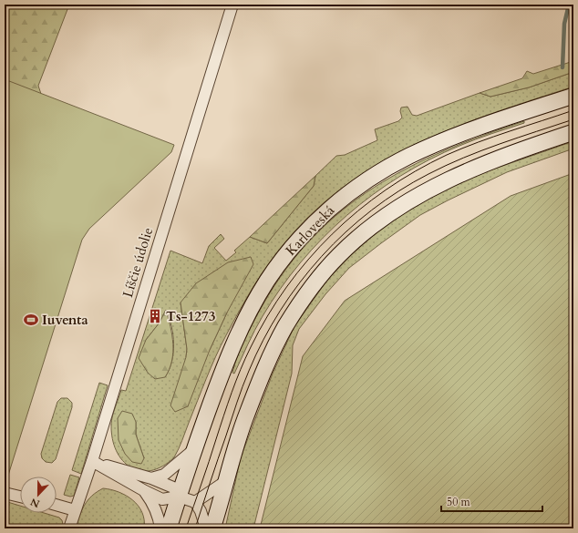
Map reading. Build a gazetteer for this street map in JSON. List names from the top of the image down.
{
  "streets": {
    "main road": ["Karloveská"],
    "street": ["Líščie údolie"]
  },
  "places": {
    "building": ["Ts-1273"],
    "sports": ["Iuventa"]
  },
  "scale_bar": "50 m",
  "north": "bottom"
}
